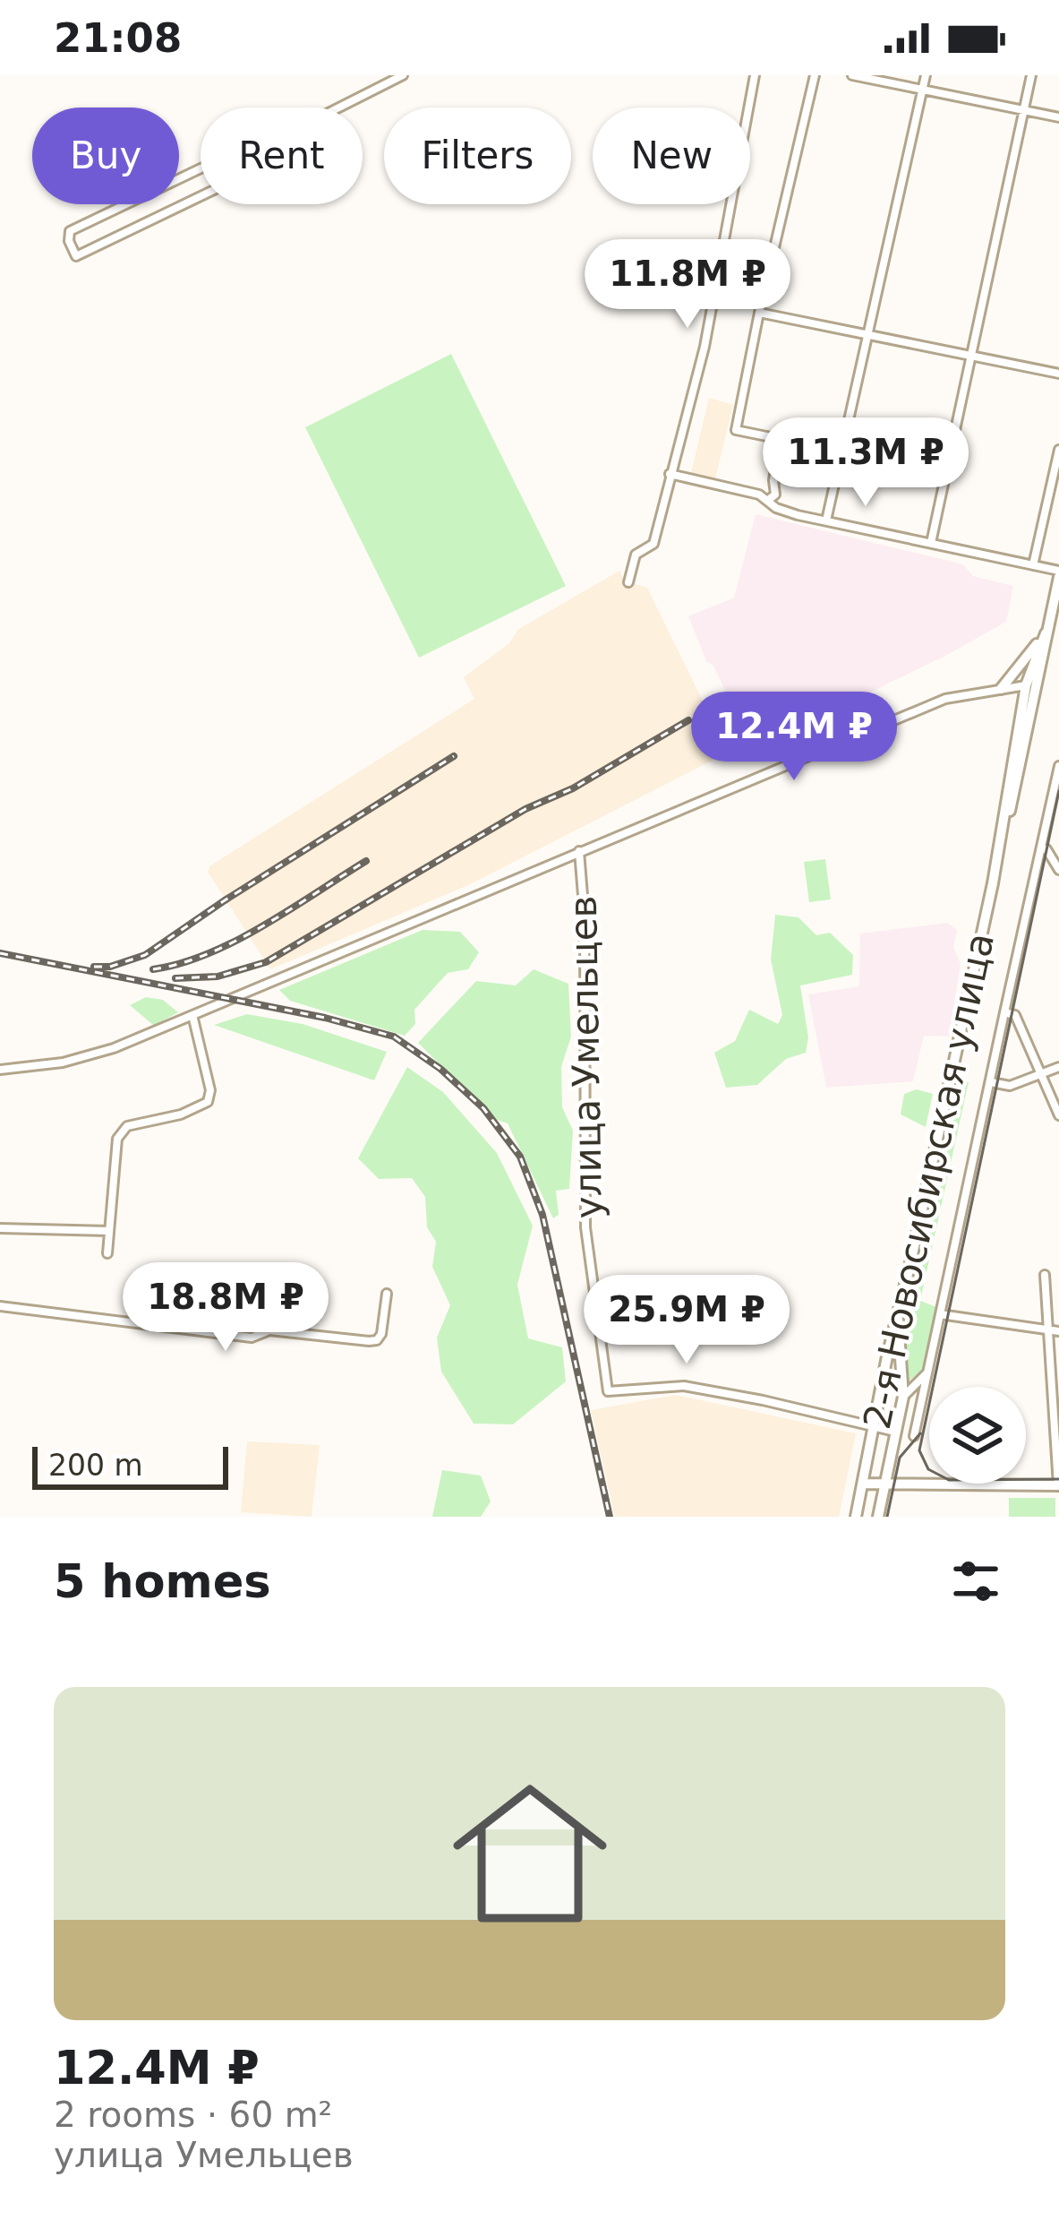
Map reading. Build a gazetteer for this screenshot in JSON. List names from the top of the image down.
{
  "streets": {
    "main road": ["2-я Новосибирская улица"],
    "street": ["улица Умельцев"]
  },
  "crossings": [
    ["улица Умельцев", "2-я Новосибирская улица"]
  ],
  "scale_bar": "200 m",
  "page": {
    "status": "21:08",
    "chip": [
      "Buy",
      "Rent",
      "Filters",
      "New"
    ],
    "price": [
      "11.8M ₽",
      "11.3M ₽",
      "12.4M ₽",
      "18.8M ₽",
      "25.9M ₽"
    ],
    "scale": "200 m",
    "heading": "5 homes",
    "list": [
      {
        "name": "12.4M ₽",
        "note": "2 rooms · 60 m² · улица Умельцев"
      }
    ]
  }
}
